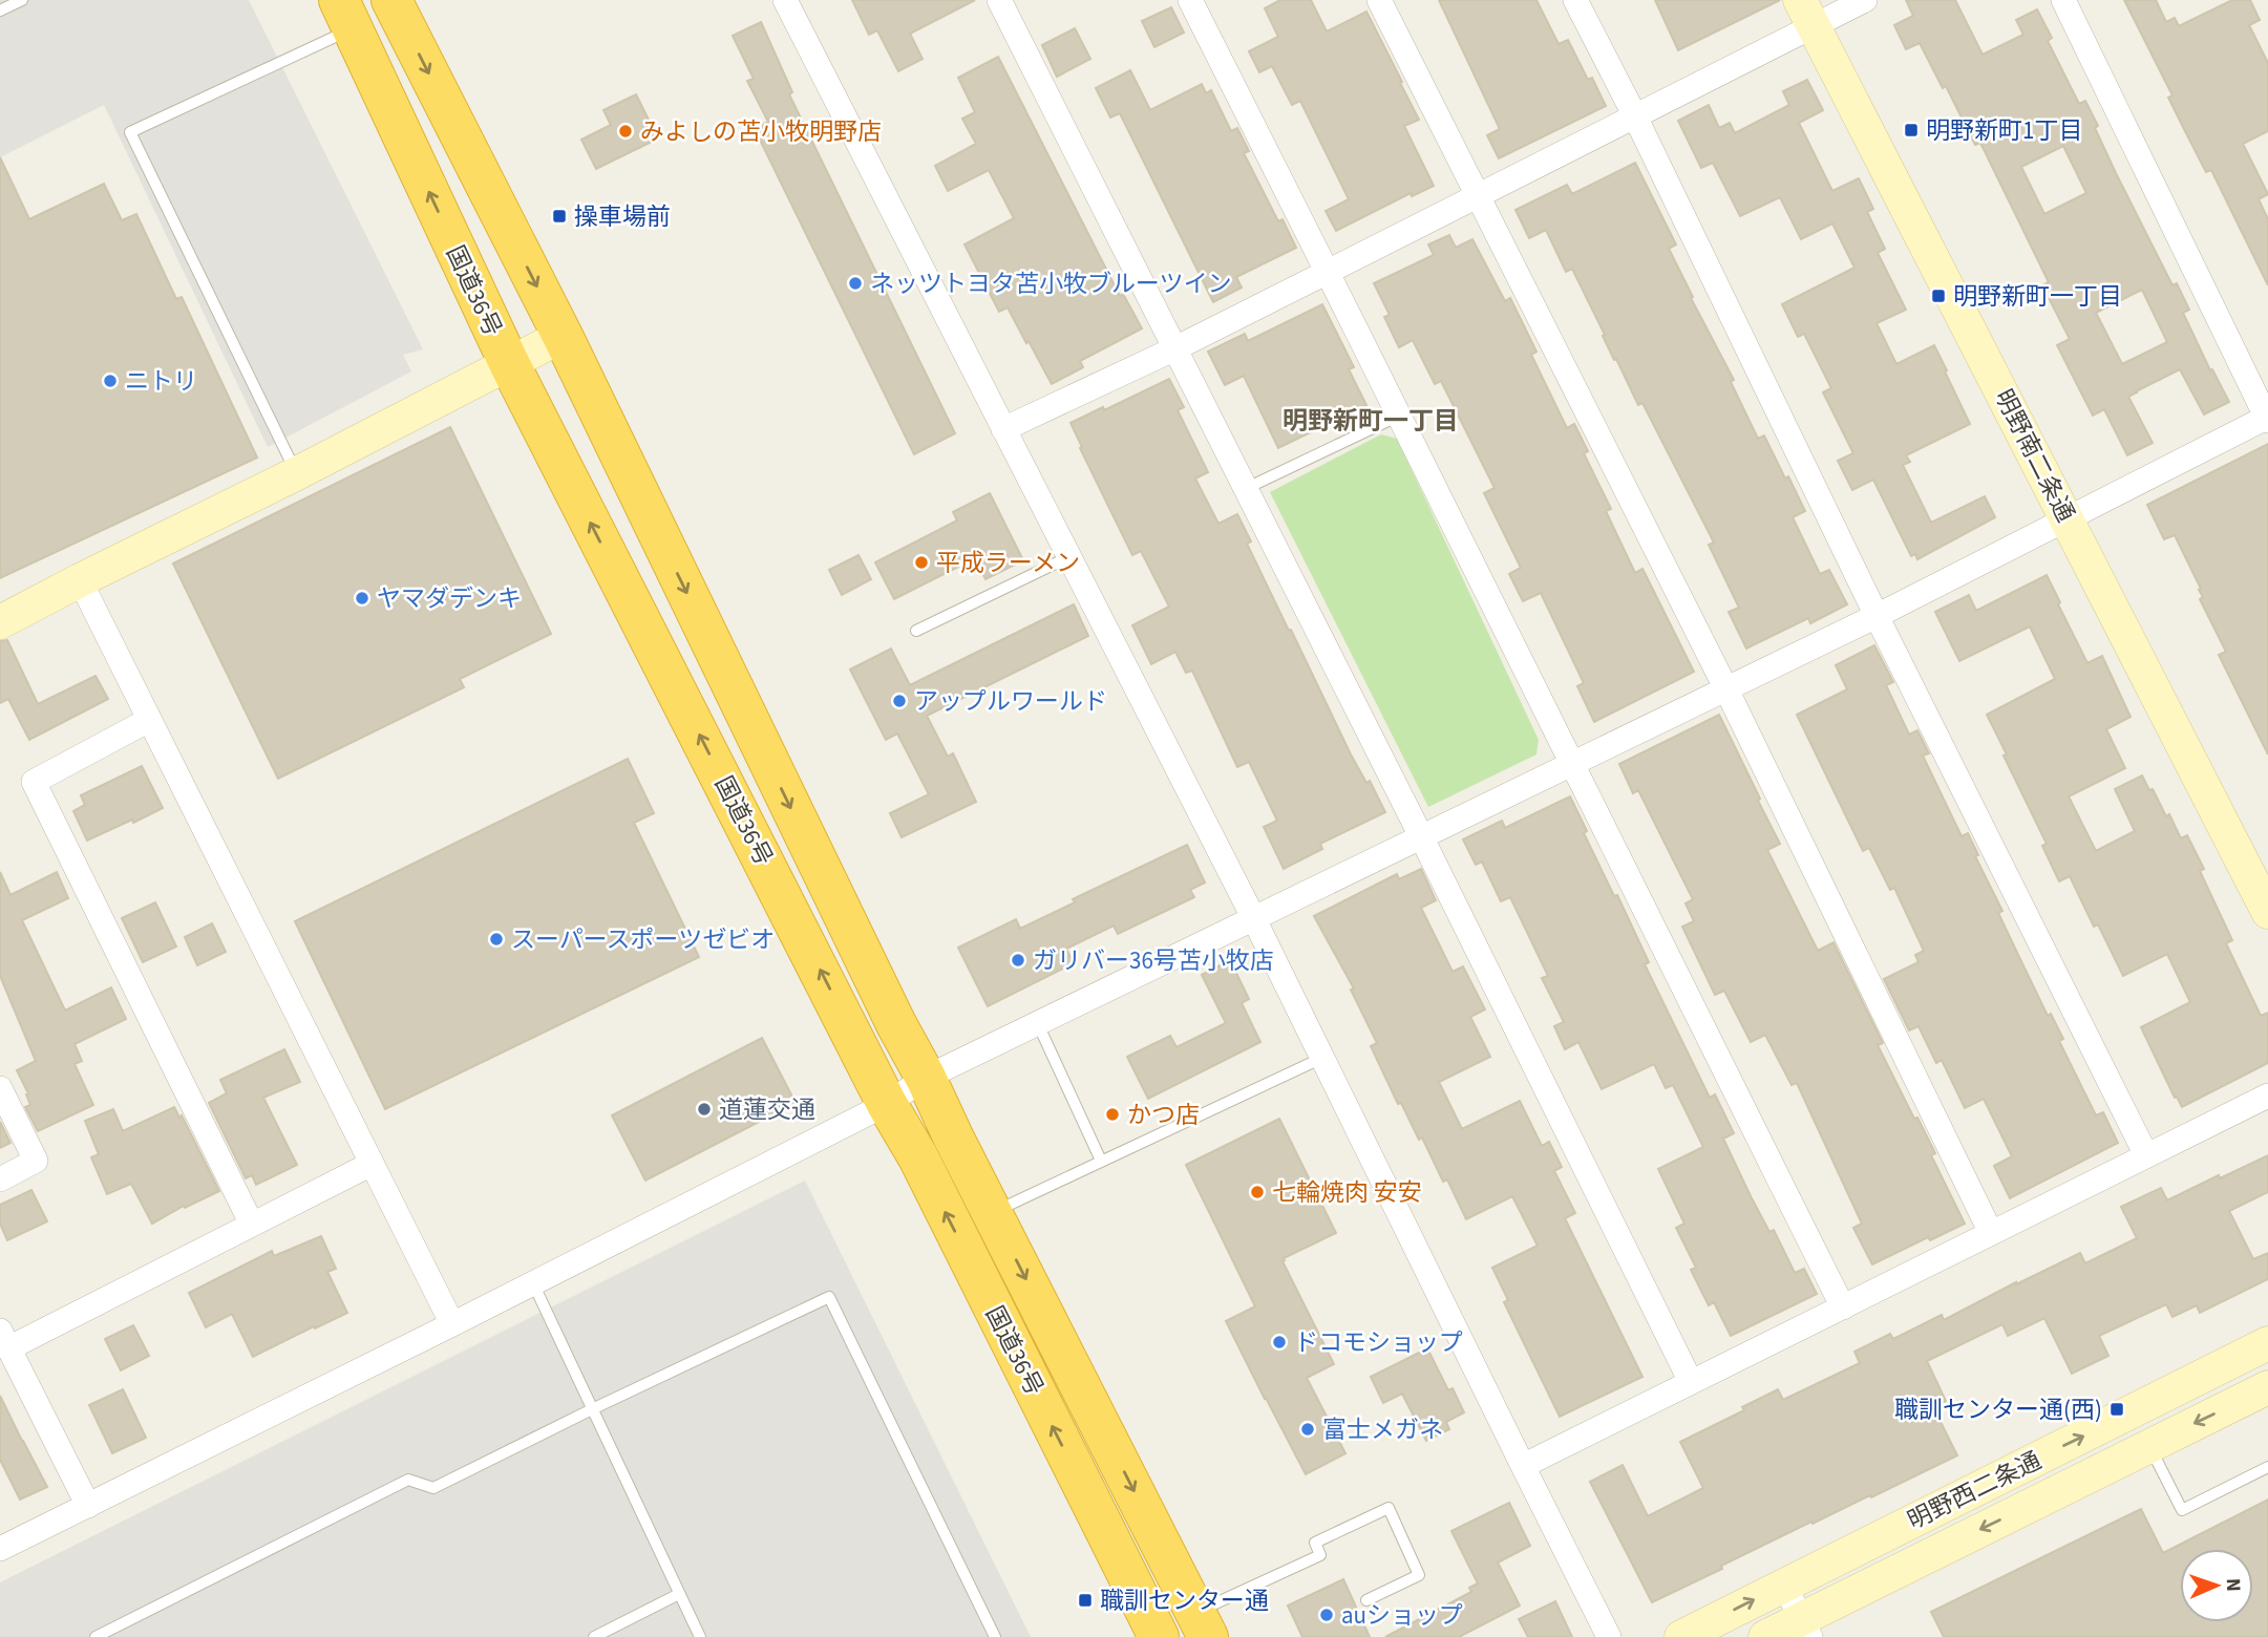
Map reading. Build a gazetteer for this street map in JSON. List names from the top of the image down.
{
  "streets": {
    "highway": ["国道36号"],
    "street": ["明野南二条通", "明野西二条通"]
  },
  "districts": ["明野新町一丁目"],
  "places": {
    "transit": [
      "明野新町1丁目",
      "操車場前",
      "明野新町一丁目",
      "職訓センター通(西)",
      "職訓センター通"
    ],
    "other": [
      "みよしの苫小牧明野店",
      "ネッツトヨタ苫小牧ブルーツイン",
      "ニトリ",
      "平成ラーメン",
      "ヤマダデンキ",
      "アップルワールド",
      "スーパースポーツゼビオ",
      "ガリバー36号苫小牧店",
      "道蓮交通",
      "かつ店",
      "七輪焼肉 安安",
      "ドコモショップ",
      "富士メガネ",
      "auショップ"
    ]
  },
  "north": "right"
}
